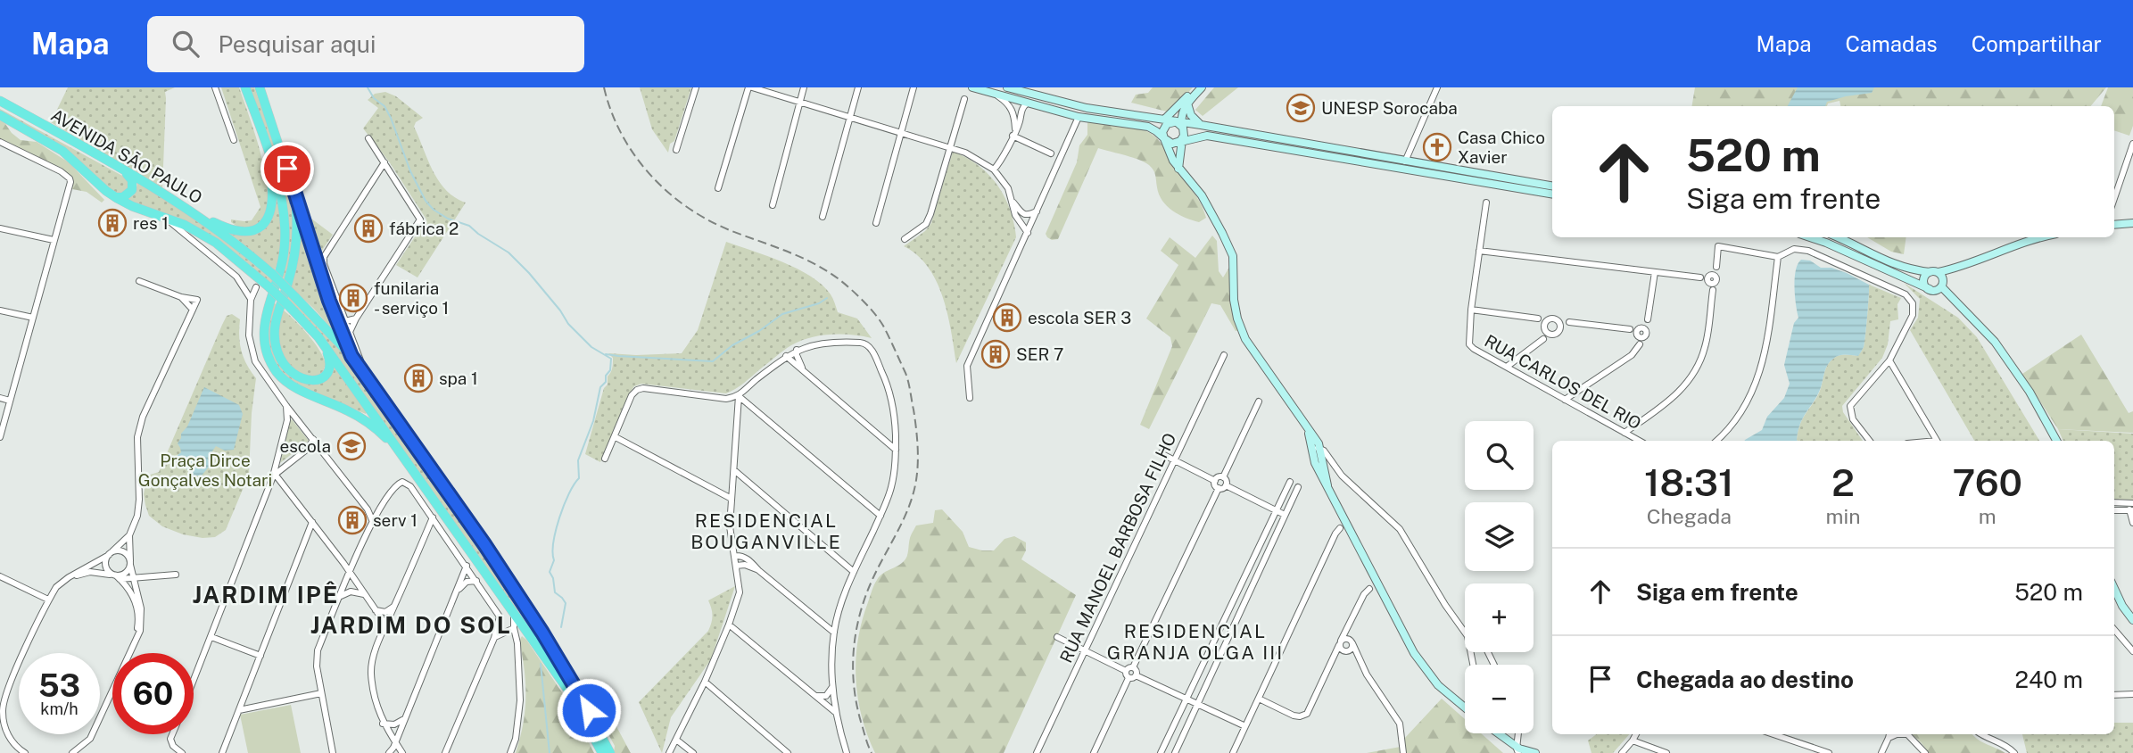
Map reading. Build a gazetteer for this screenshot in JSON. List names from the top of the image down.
{
  "streets": {
    "main road": ["AVENIDA SÃO PAULO"],
    "street": ["RUA CARLOS DEL RIO", "RUA MANOEL BARBOSA FILHO"]
  },
  "districts": [
    "RESIDENCIAL BOUGANVILLE",
    "JARDIM IPÊ",
    "JARDIM DO SOL",
    "RESIDENCIAL GRANJA OLGA III"
  ],
  "parks": ["Praça Dirce Gonçalves Notari"],
  "places": {
    "school or university": ["UNESP Sorocaba", "escola"],
    "church": ["Casa Chico Xavier"],
    "building": [
      "res 1",
      "fábrica 2",
      "funilaria - serviço 1",
      "escola SER 3",
      "SER 7",
      "spa 1",
      "serv 1"
    ]
  },
  "page": {
    "header": "Mapa",
    "search": "Pesquisar aqui",
    "nav": ["Mapa", "Camadas", "Compartilhar"],
    "turn": ["520 m", "Siga em frente"],
    "map_buttons": ["+", "−"],
    "eta": [
      "18:31",
      "Chegada",
      "2",
      "min",
      "760",
      "m"
    ],
    "list": [
      {
        "name": "Siga em frente",
        "value": "520 m"
      },
      {
        "name": "Chegada ao destino",
        "value": "240 m"
      }
    ],
    "speed": "53 km/h",
    "limit": "60"
  }
}
